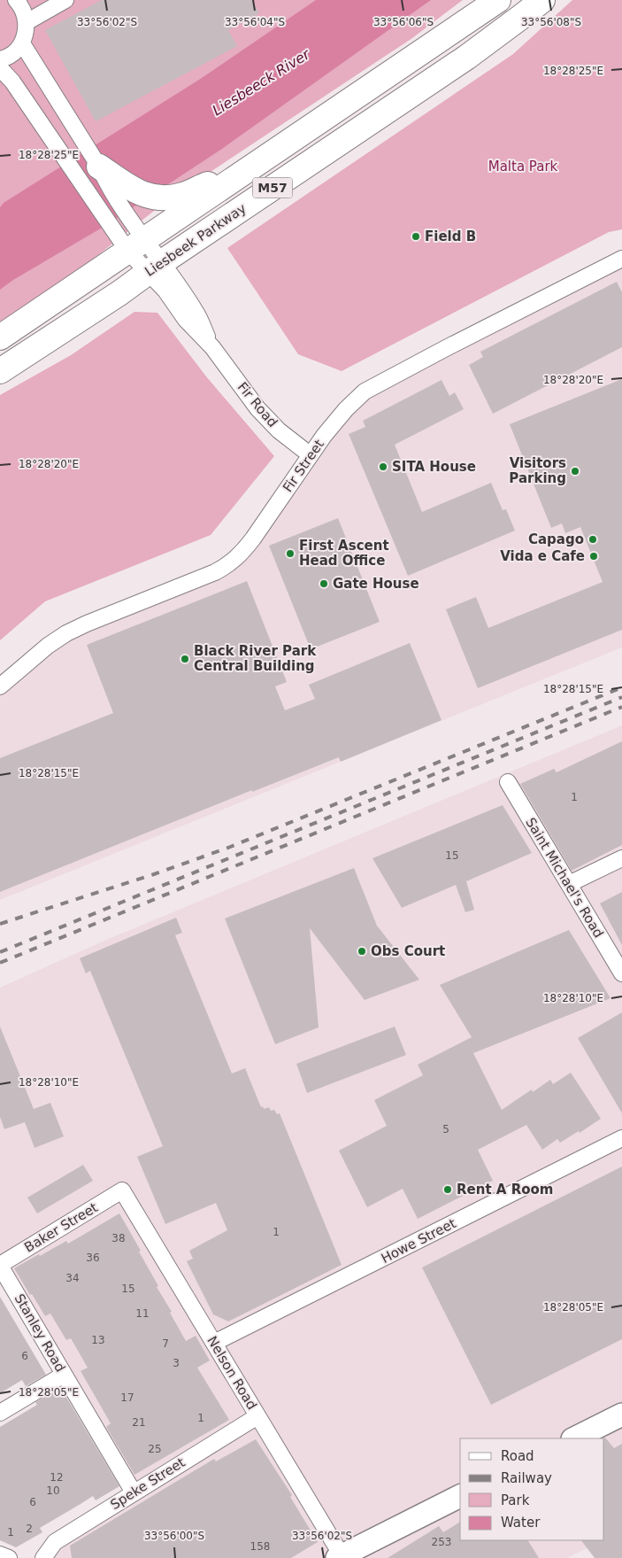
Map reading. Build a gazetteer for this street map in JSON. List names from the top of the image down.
{
  "streets": {
    "main road": ["M57", "Liesbeek Parkway"],
    "street": [
      "Fir Road",
      "Fir Street",
      "Saint Michael's Road",
      "Baker Street",
      "Howe Street",
      "Stanley Road",
      "Nelson Road",
      "Speke Street"
    ]
  },
  "crossings": [
    ["M57", "Fir Road"],
    ["Liesbeek Parkway", "Fir Road"],
    ["Fir Road", "Fir Street"],
    ["Baker Street", "Stanley Road"],
    ["Baker Street", "Nelson Road"],
    ["Howe Street", "Nelson Road"],
    ["Stanley Road", "Speke Street"],
    ["Nelson Road", "Speke Street"]
  ],
  "water": ["Liesbeeck River"],
  "parks": ["Malta Park"],
  "places": [
    "Field B",
    "SITA House",
    "Visitors Parking",
    "Capago",
    "First Ascent Head Office",
    "Vida e Cafe",
    "Gate House",
    "Black River Park Central Building",
    "Obs Court",
    "Rent A Room"
  ],
  "house_numbers": [
    "1",
    "15",
    "5",
    "1",
    "38",
    "36",
    "34",
    "15",
    "11",
    "13",
    "7",
    "6",
    "3",
    "17",
    "1",
    "21",
    "25",
    "12",
    "10",
    "6",
    "2",
    "1",
    "253",
    "158"
  ],
  "legend": [
    "Road",
    "Railway",
    "Park",
    "Water"
  ],
  "coordinates": [
    "33°56'02\"S",
    "33°56'04\"S",
    "33°56'06\"S",
    "33°56'08\"S",
    "18°28'25\"E",
    "18°28'20\"E",
    "18°28'15\"E",
    "18°28'10\"E",
    "18°28'05\"E",
    "33°56'00\"S"
  ]
}
